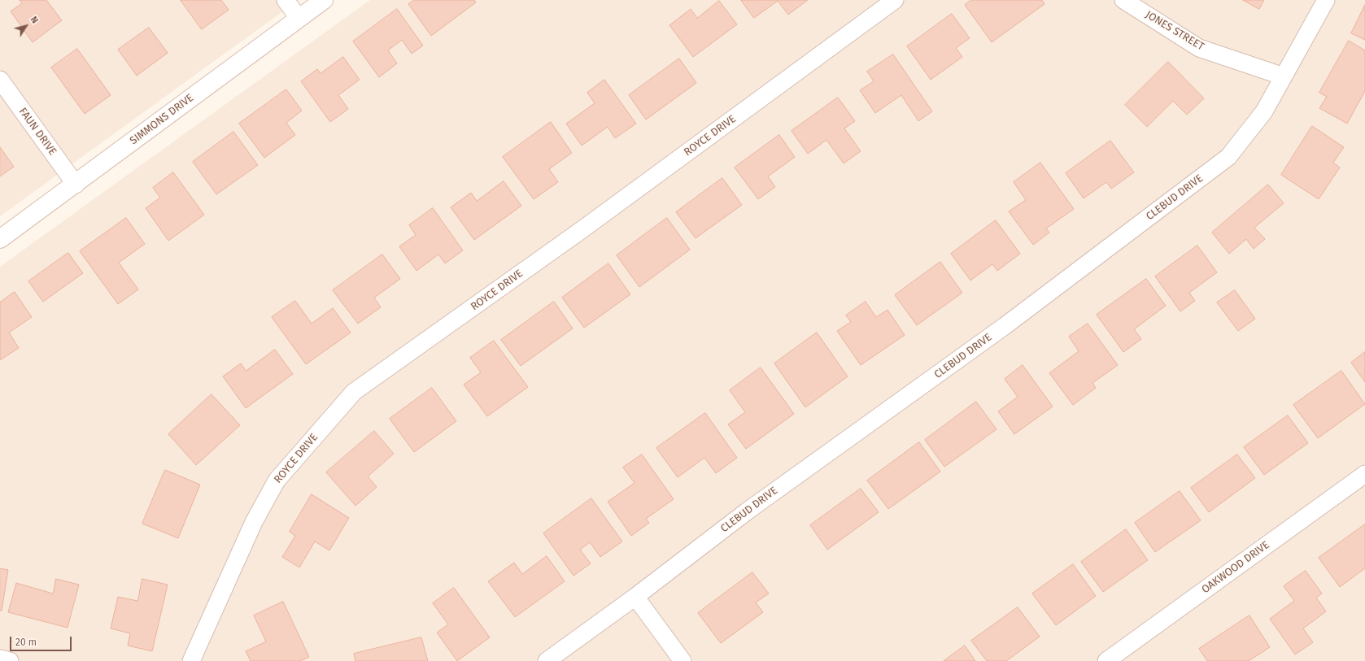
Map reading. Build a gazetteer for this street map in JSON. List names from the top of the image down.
{
  "streets": {
    "street": [
      "JONES STREET",
      "SIMMONS DRIVE",
      "FAUN DRIVE",
      "ROYCE DRIVE",
      "CLEBUD DRIVE",
      "OAKWOOD DRIVE"
    ]
  },
  "crossings": [
    ["JONES STREET", "CLEBUD DRIVE"],
    ["SIMMONS DRIVE", "FAUN DRIVE"]
  ],
  "scale_bar": "20 m",
  "north": "top right"
}
